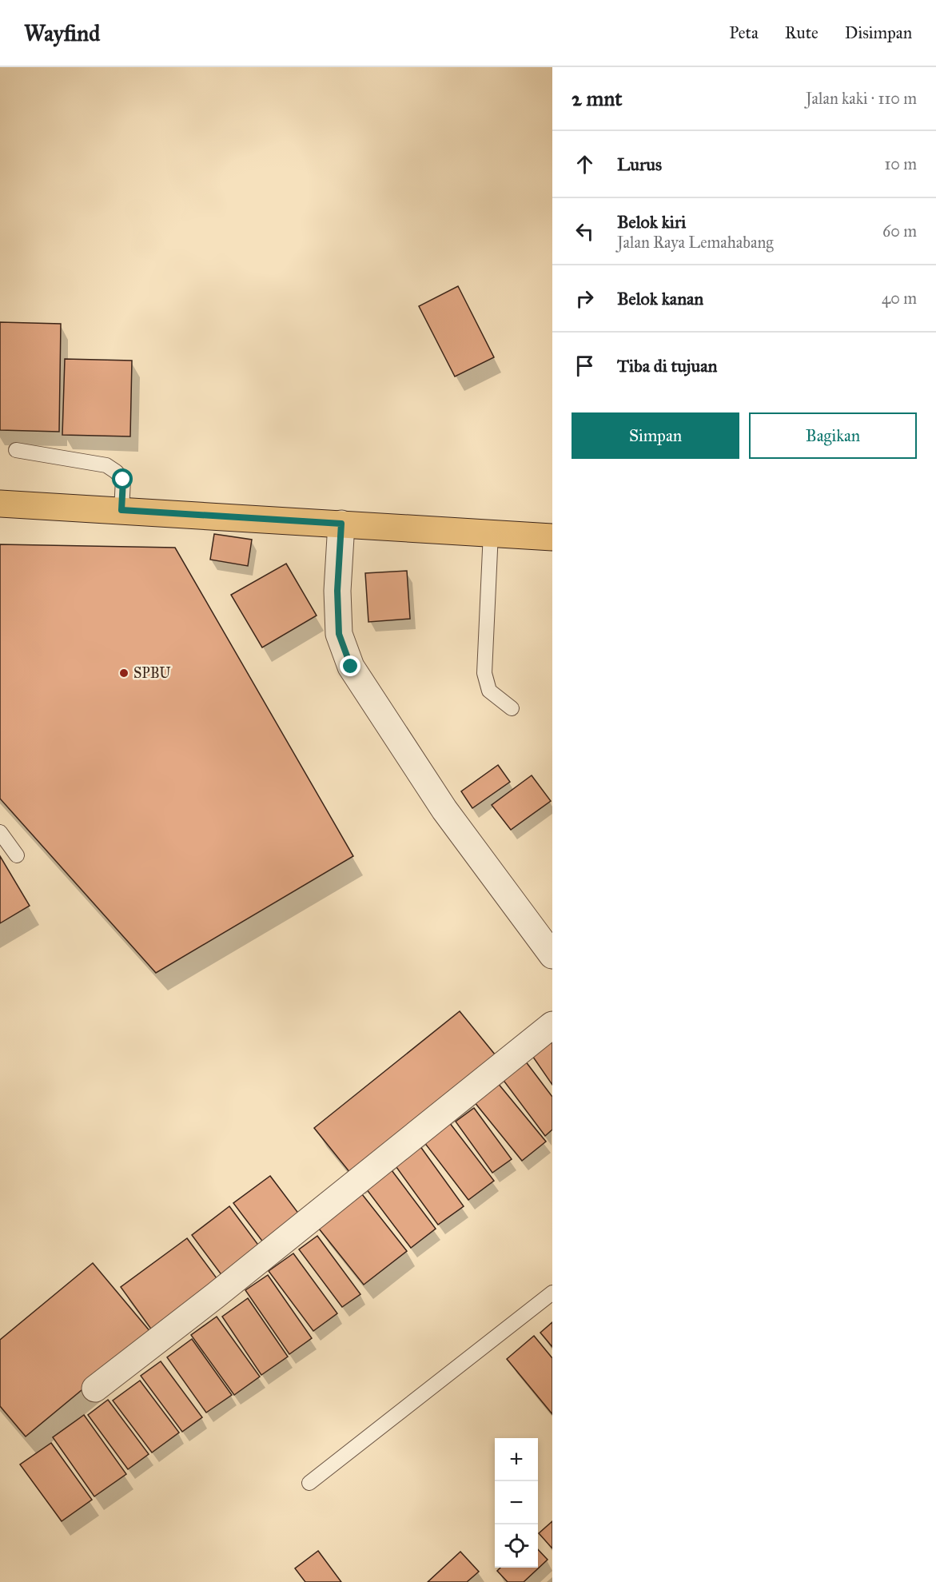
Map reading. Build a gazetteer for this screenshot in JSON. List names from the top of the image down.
{
  "places": ["SPBU"],
  "page": {
    "header": "Wayfind",
    "nav": ["Peta", "Rute", "Disimpan"],
    "heading": ["2 mnt", "Jalan kaki · 110 m"],
    "list": [
      ["Lurus", "10 m"],
      ["Belok kiri", "Jalan Raya Lemahabang", "60 m"],
      ["Belok kanan", "40 m"],
      "Tiba di tujuan"
    ],
    "buttons": ["Simpan", "Bagikan"],
    "map_buttons": ["+", "−"]
  }
}
